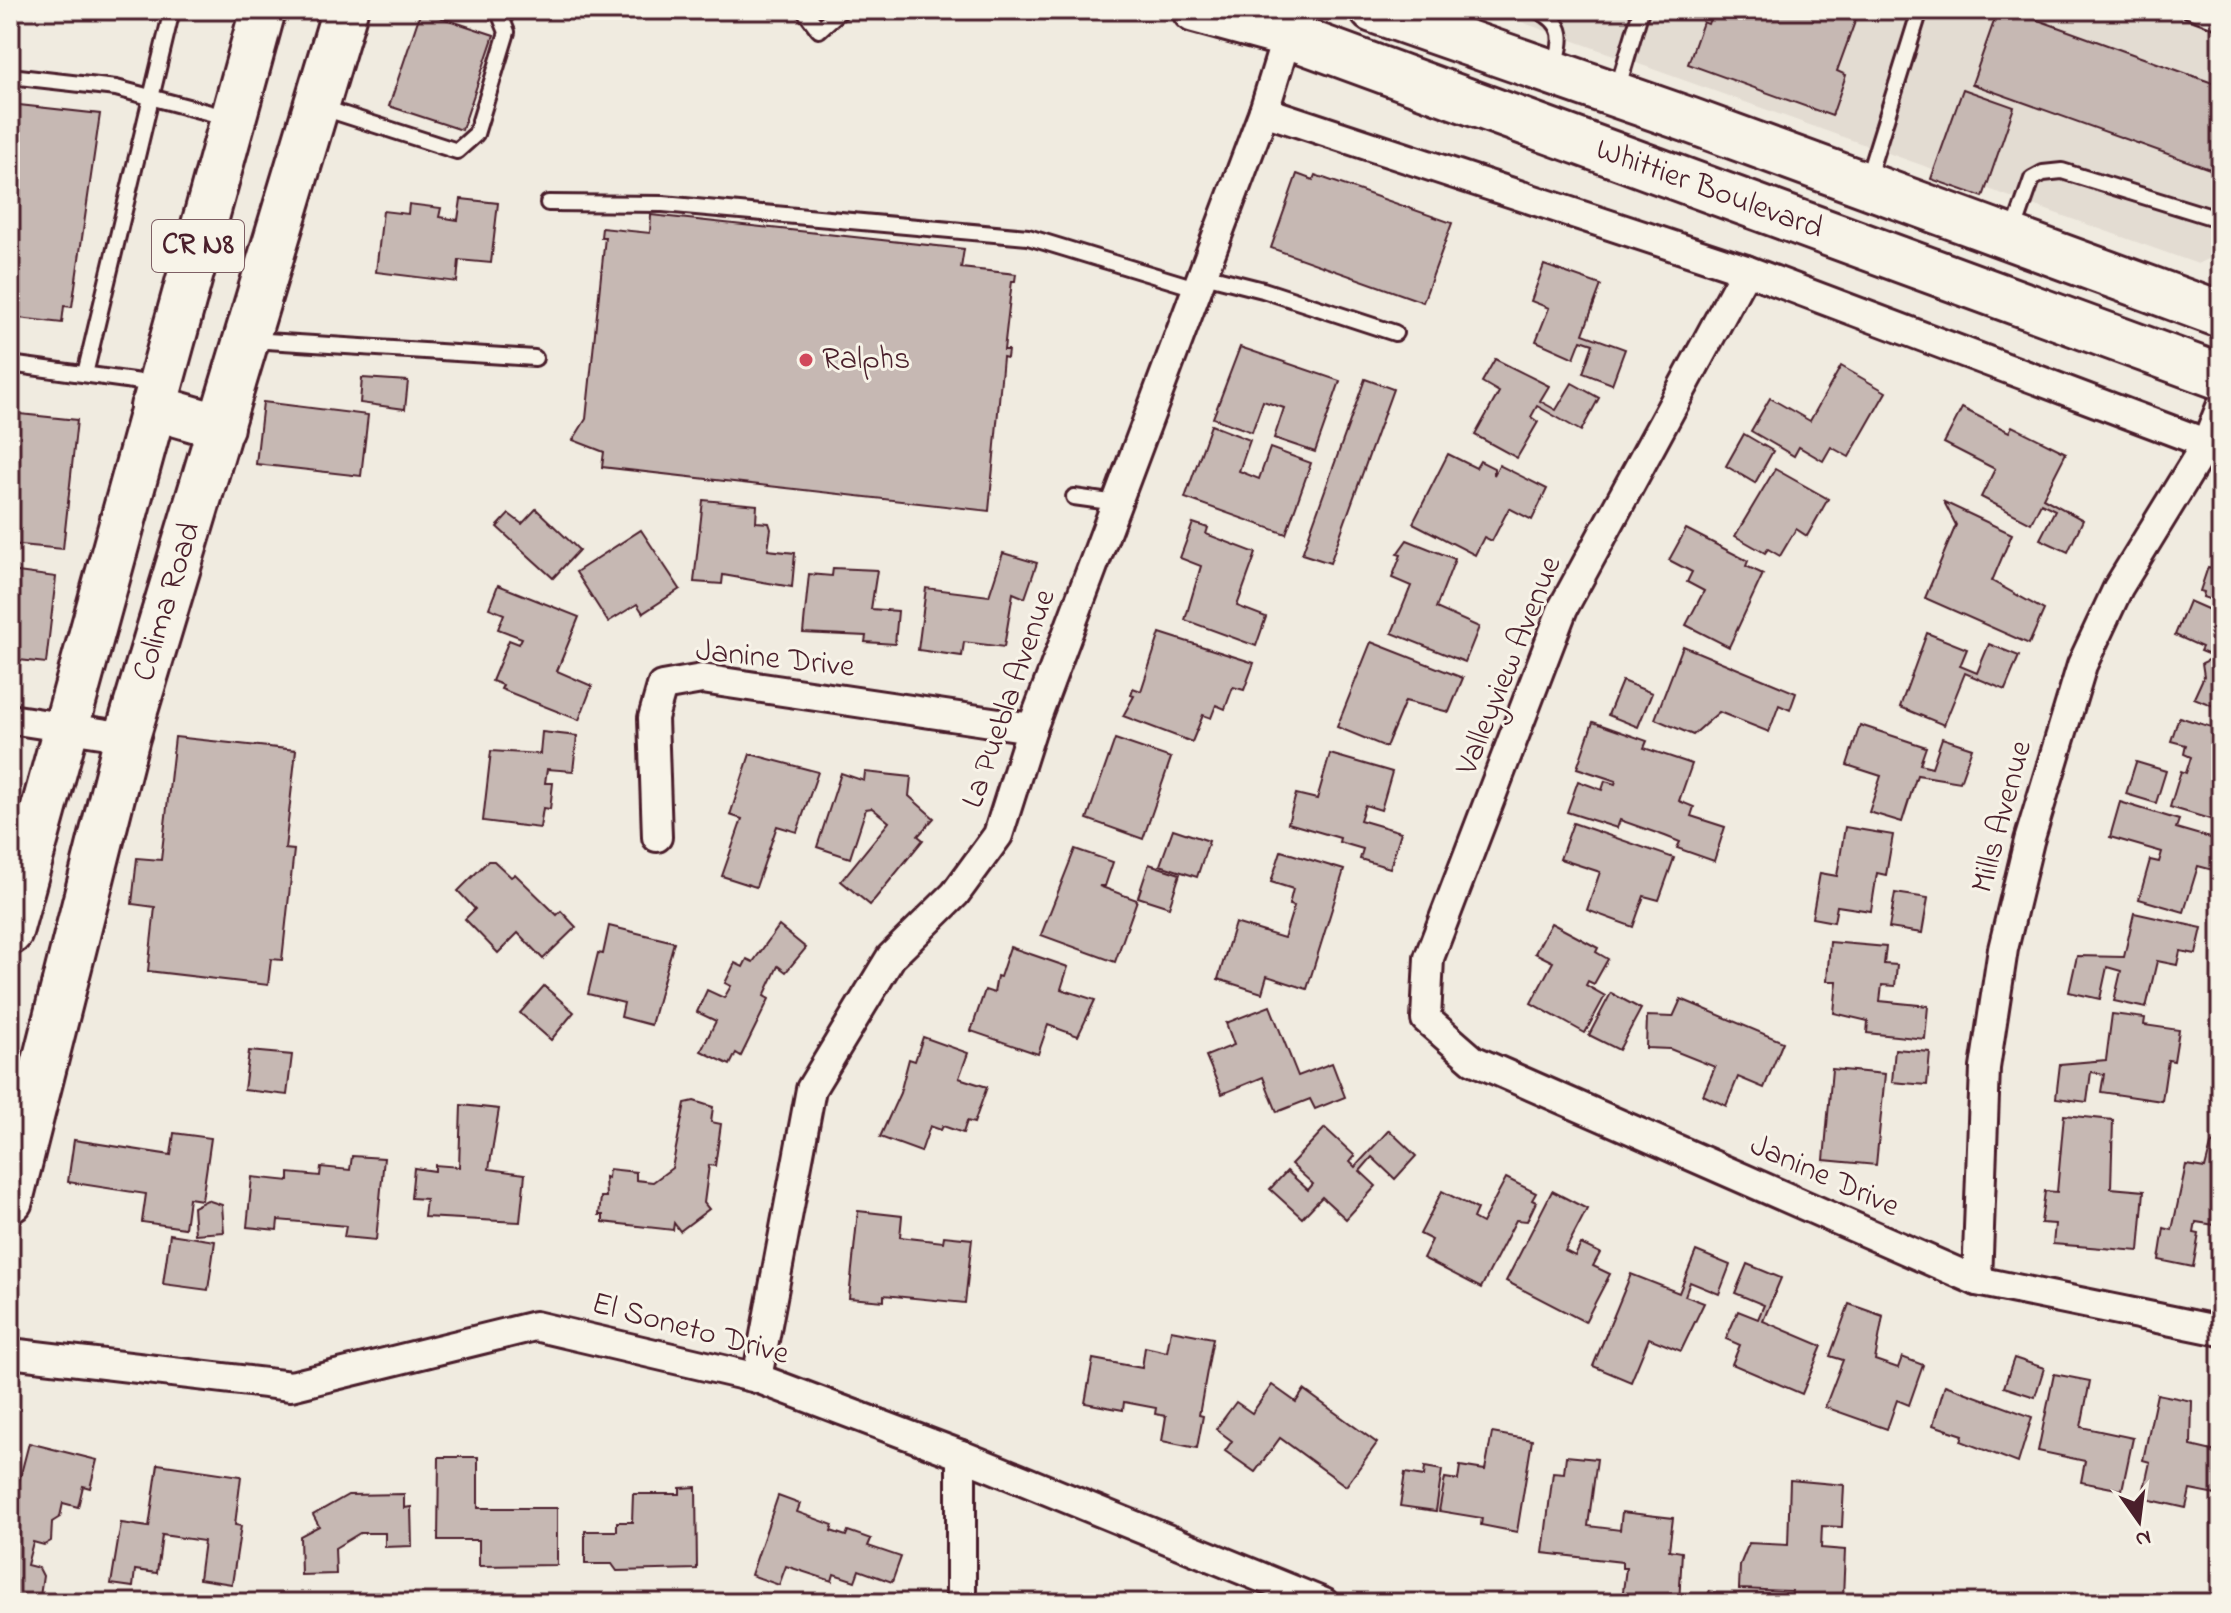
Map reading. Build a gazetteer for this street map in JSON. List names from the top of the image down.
{
  "streets": {
    "main road": ["Whittier Boulevard", "CR N8", "Colima Road"],
    "street": [
      "Janine Drive",
      "Valleyview Avenue",
      "La Puebla Avenue",
      "Mills Avenue",
      "El Soneto Drive"
    ]
  },
  "crossings": [
    ["Whittier Boulevard", "Valleyview Avenue"],
    ["Whittier Boulevard", "La Puebla Avenue"],
    ["Whittier Boulevard", "Mills Avenue"],
    ["Janine Drive", "Valleyview Avenue"],
    ["Janine Drive", "La Puebla Avenue"],
    ["Janine Drive", "Mills Avenue"],
    ["La Puebla Avenue", "El Soneto Drive"]
  ],
  "places": ["Ralphs"],
  "north": "bottom"
}
